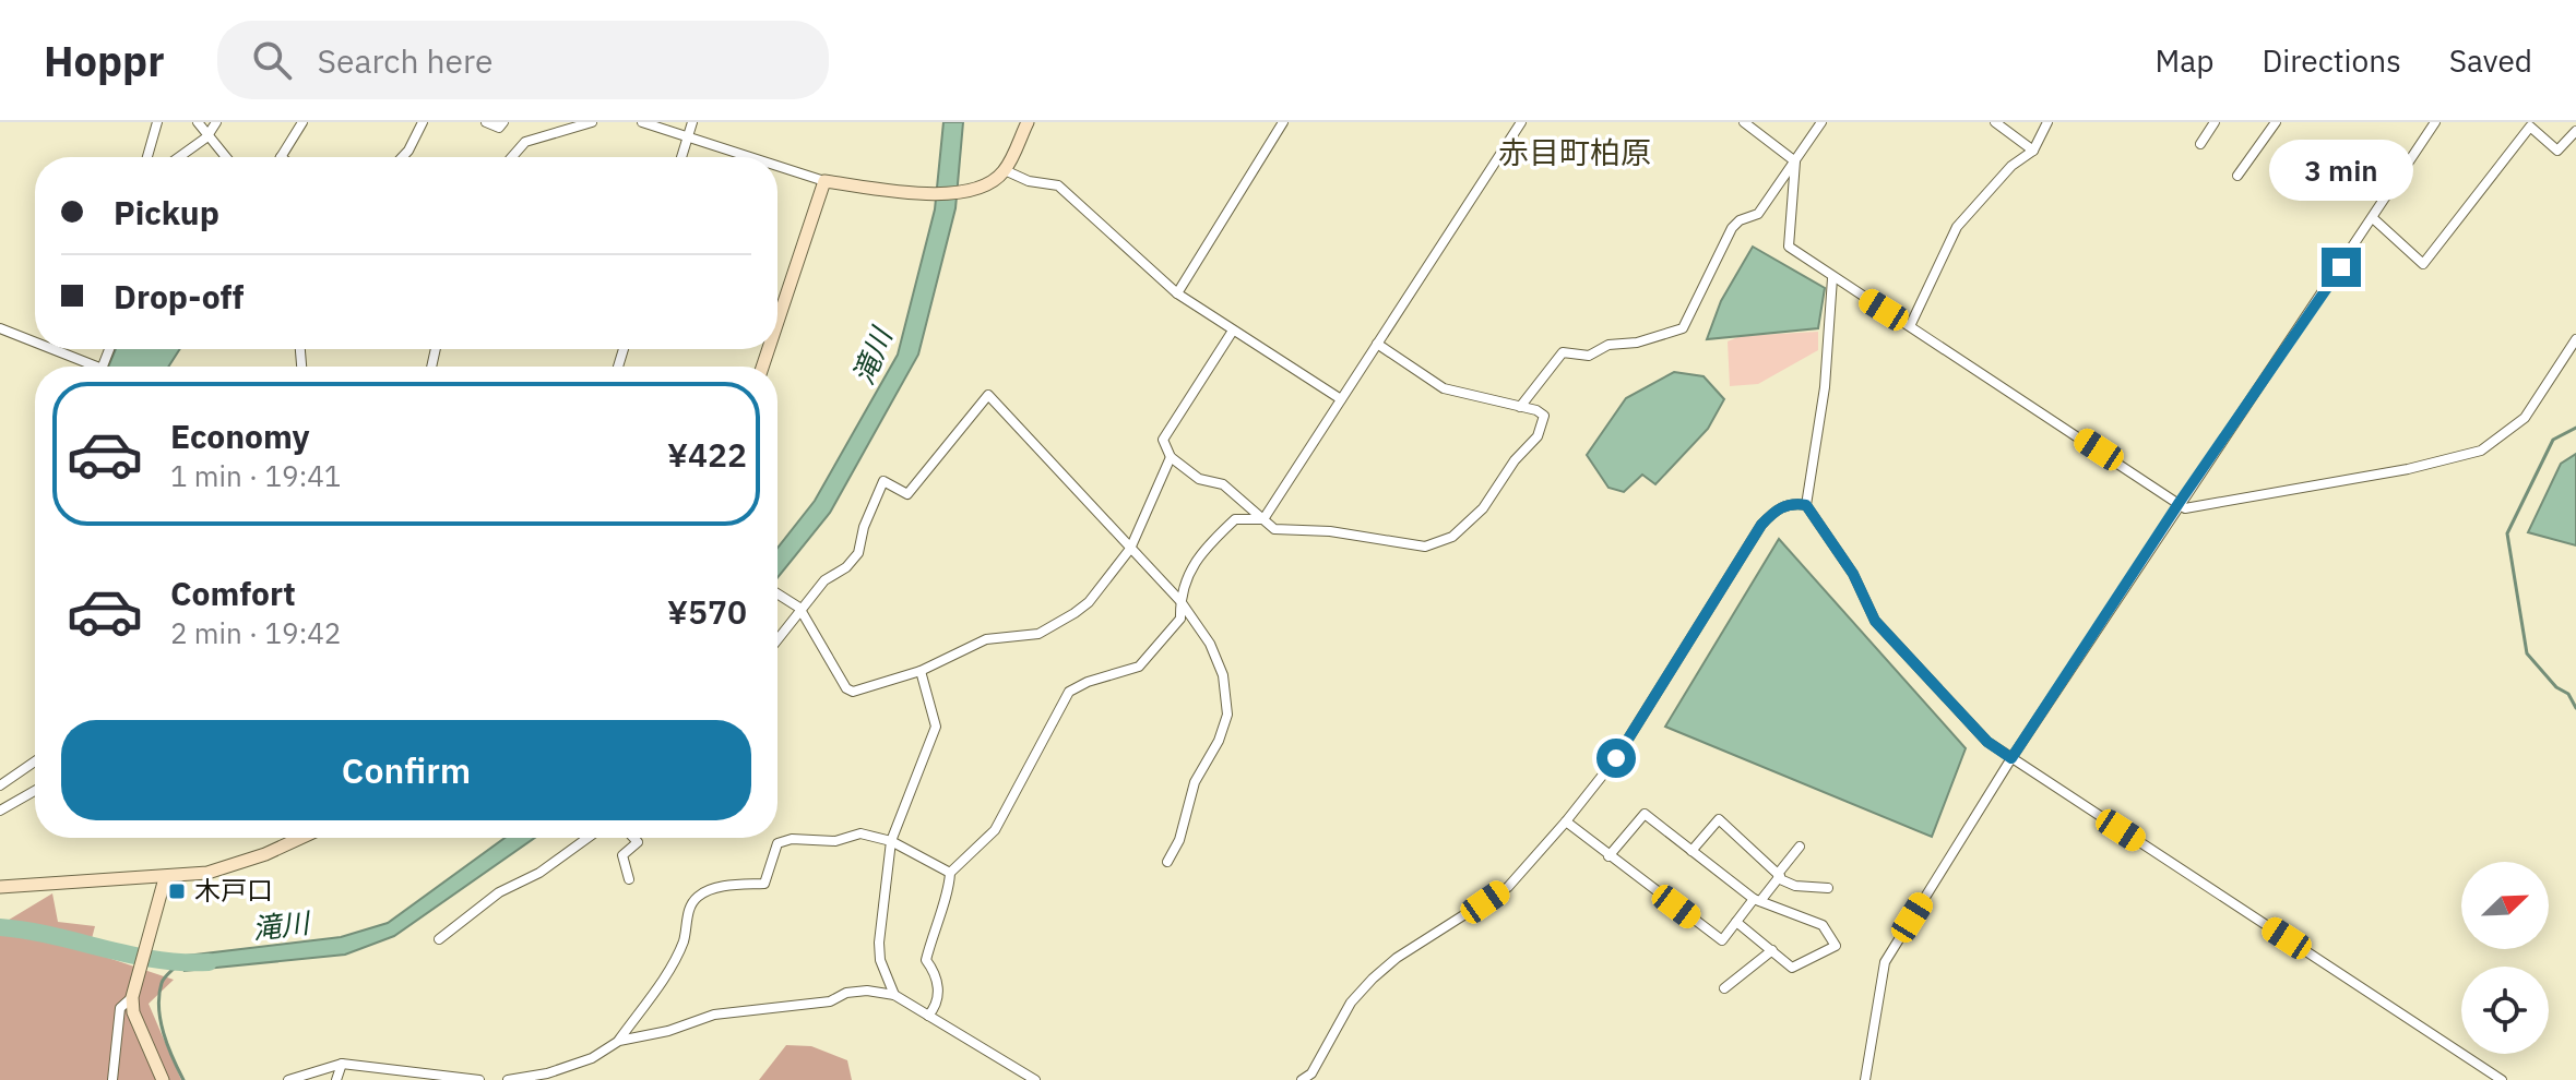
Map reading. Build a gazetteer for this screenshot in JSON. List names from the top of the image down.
{
  "districts": ["赤目町柏原"],
  "water": ["滝川"],
  "places": {
    "transit": ["木戸口"]
  },
  "north": "top right",
  "page": {
    "header": "Hoppr",
    "search": "Search here",
    "nav": ["Map", "Directions", "Saved"],
    "bubble": "3 min",
    "banner": ["Pickup", "Drop-off"],
    "list": [
      {
        "name": "Economy",
        "note": "1 min · 19:41",
        "value": "¥422"
      },
      {
        "name": "Comfort",
        "note": "2 min · 19:42",
        "value": "¥570"
      }
    ],
    "buttons": "Confirm"
  }
}
